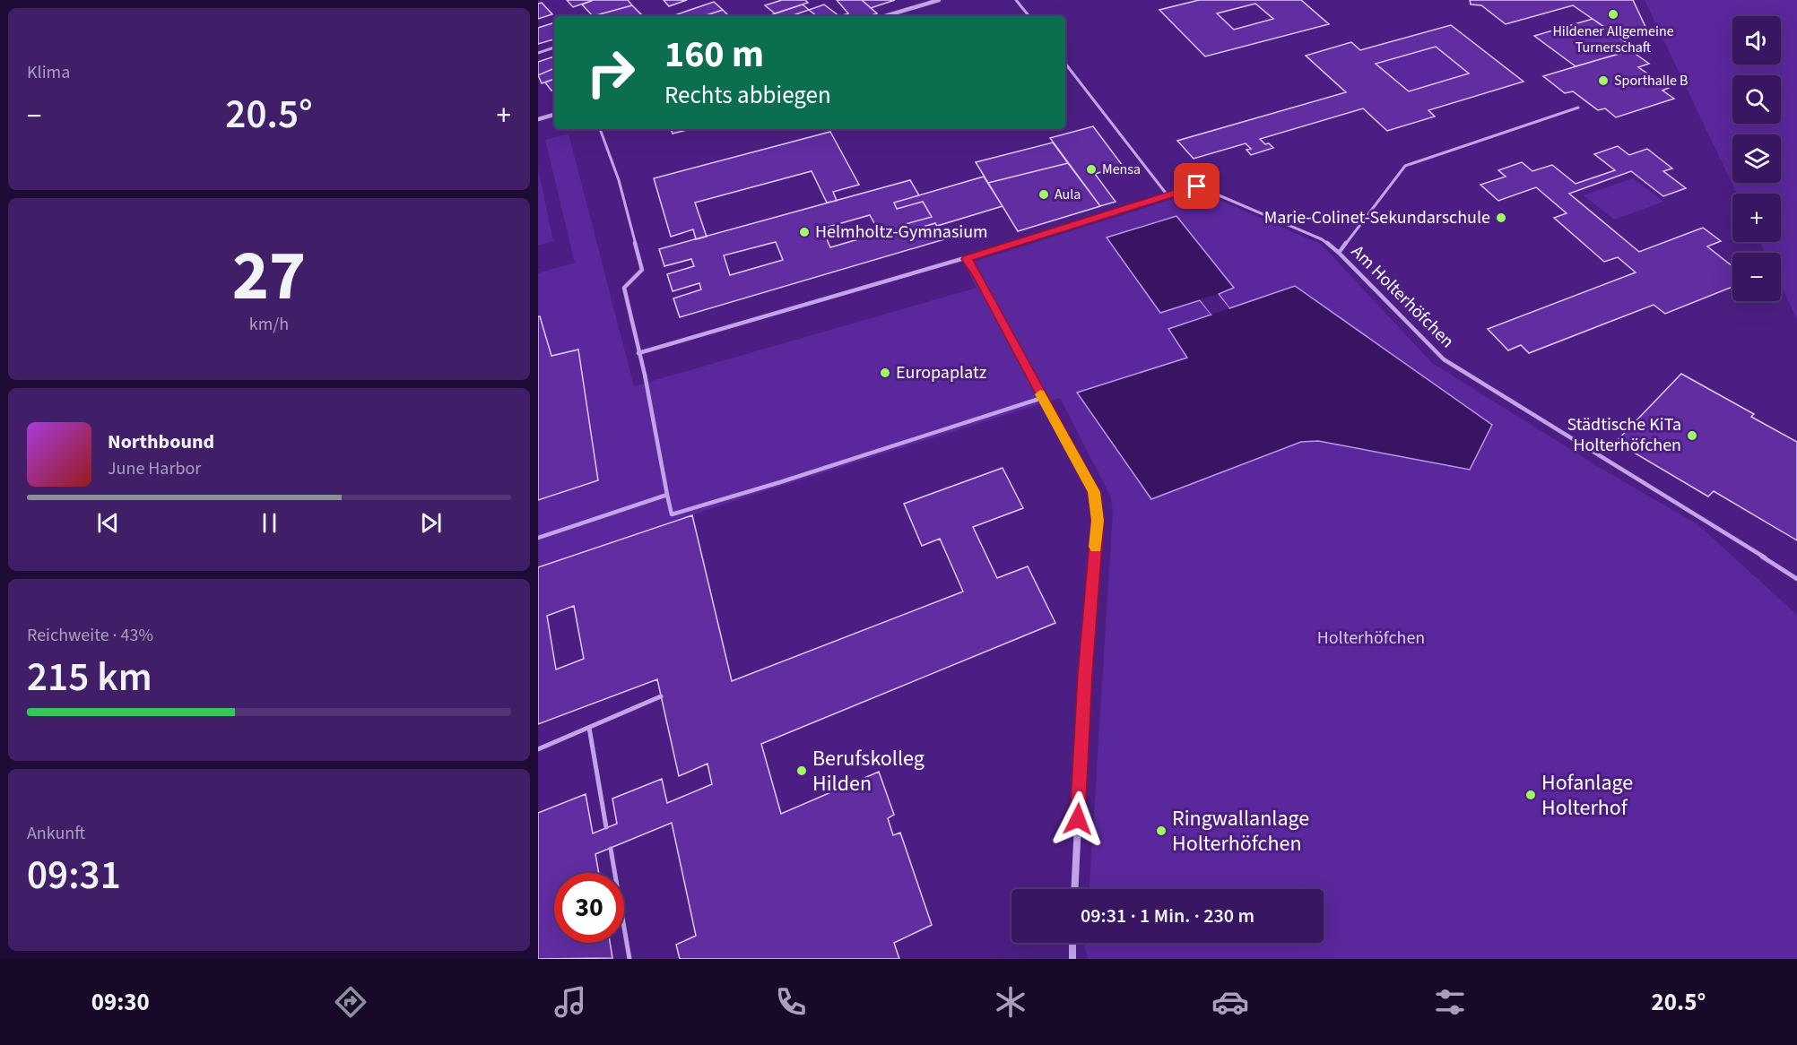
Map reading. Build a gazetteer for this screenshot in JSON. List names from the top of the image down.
{
  "streets": {
    "lane": ["Am Holterhöfchen"]
  },
  "parks": ["Holterhöfchen"],
  "places": [
    "Hildener Allgemeine Turnerschaft",
    "Sporthalle B",
    "Mensa",
    "Aula",
    "Marie-Colinet-Sekundarschule",
    "Helmholtz-Gymnasium",
    "Europaplatz",
    "Städtische KiTa Holterhöfchen",
    "Berufskolleg Hilden",
    "Hofanlage Holterhof",
    "Ringwallanlage Holterhöfchen"
  ],
  "page": {
    "tile": [
      "Klima",
      ["27", "km/h"],
      ["Reichweite · 43%", "215 km"],
      ["Ankunft", "09:31"]
    ],
    "map_buttons": ["+", "−"],
    "turn": ["160 m", "Rechts abbiegen"],
    "heat": ["−", "20.5°", "+"],
    "song": ["Northbound", "June Harbor"],
    "limit": "30",
    "trip": "09:31 · 1 Min. · 230 m",
    "tabs": ["09:30", "20.5°"]
  }
}
